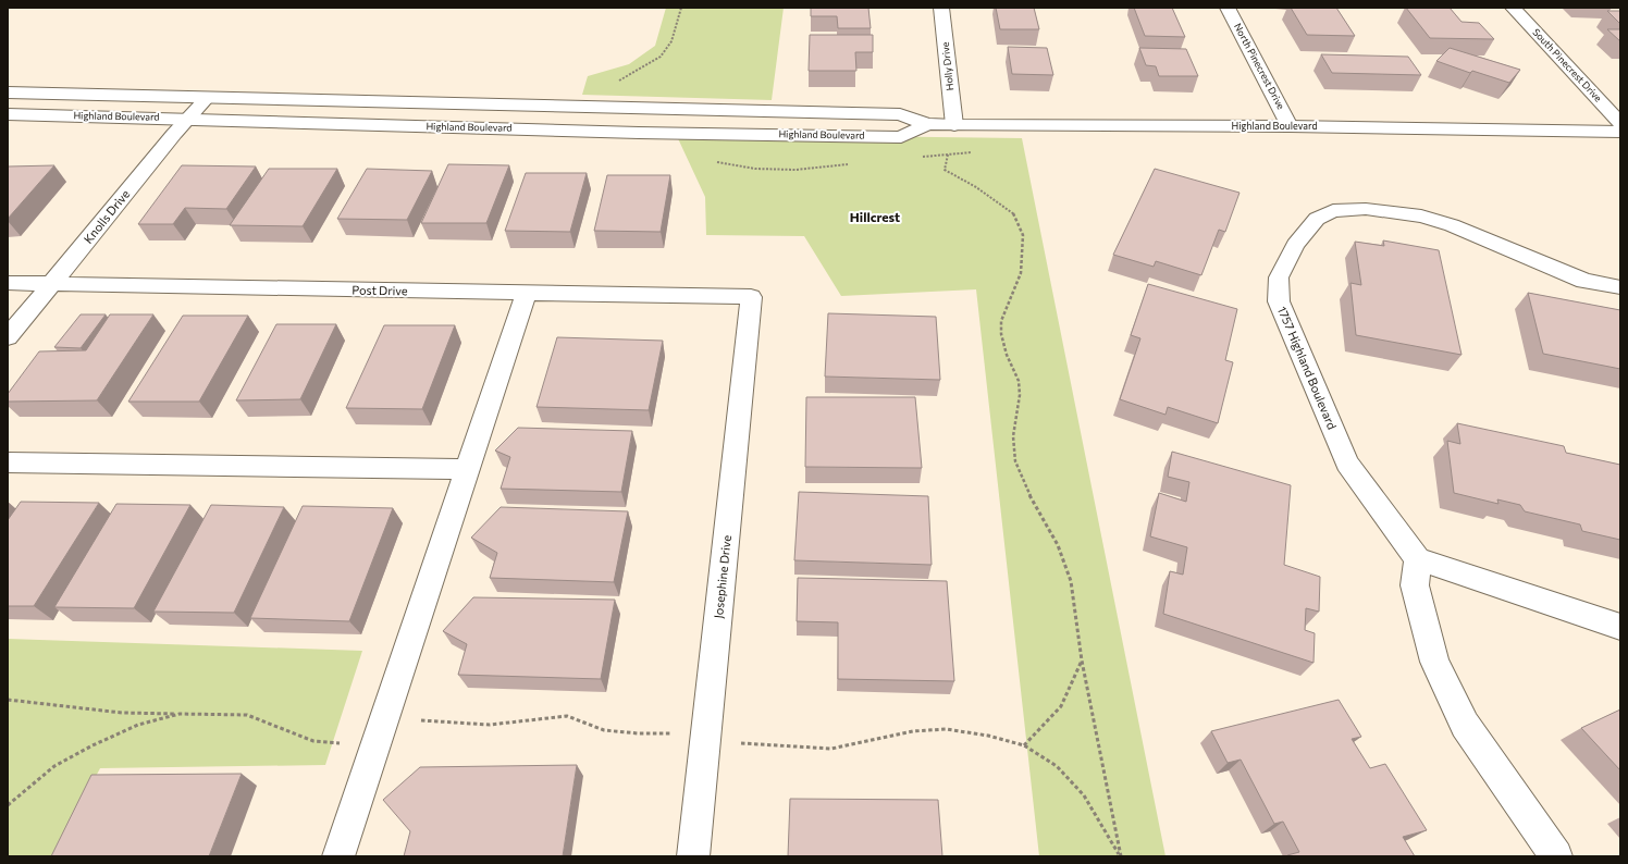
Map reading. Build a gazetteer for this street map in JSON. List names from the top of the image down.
{
  "streets": {
    "main road": [
      "South Pinecrest Drive",
      "Holly Drive",
      "North Pinecrest Drive",
      "Highland Boulevard",
      "Knolls Drive",
      "Post Drive",
      "1757 Highland Boulevard",
      "Josephine Drive"
    ]
  },
  "crossings": [
    ["Holly Drive", "Highland Boulevard"],
    ["North Pinecrest Drive", "Highland Boulevard"],
    ["Highland Boulevard", "Knolls Drive"],
    ["Knolls Drive", "Post Drive"],
    ["Post Drive", "Josephine Drive"]
  ],
  "districts": ["Hillcrest"]
}
